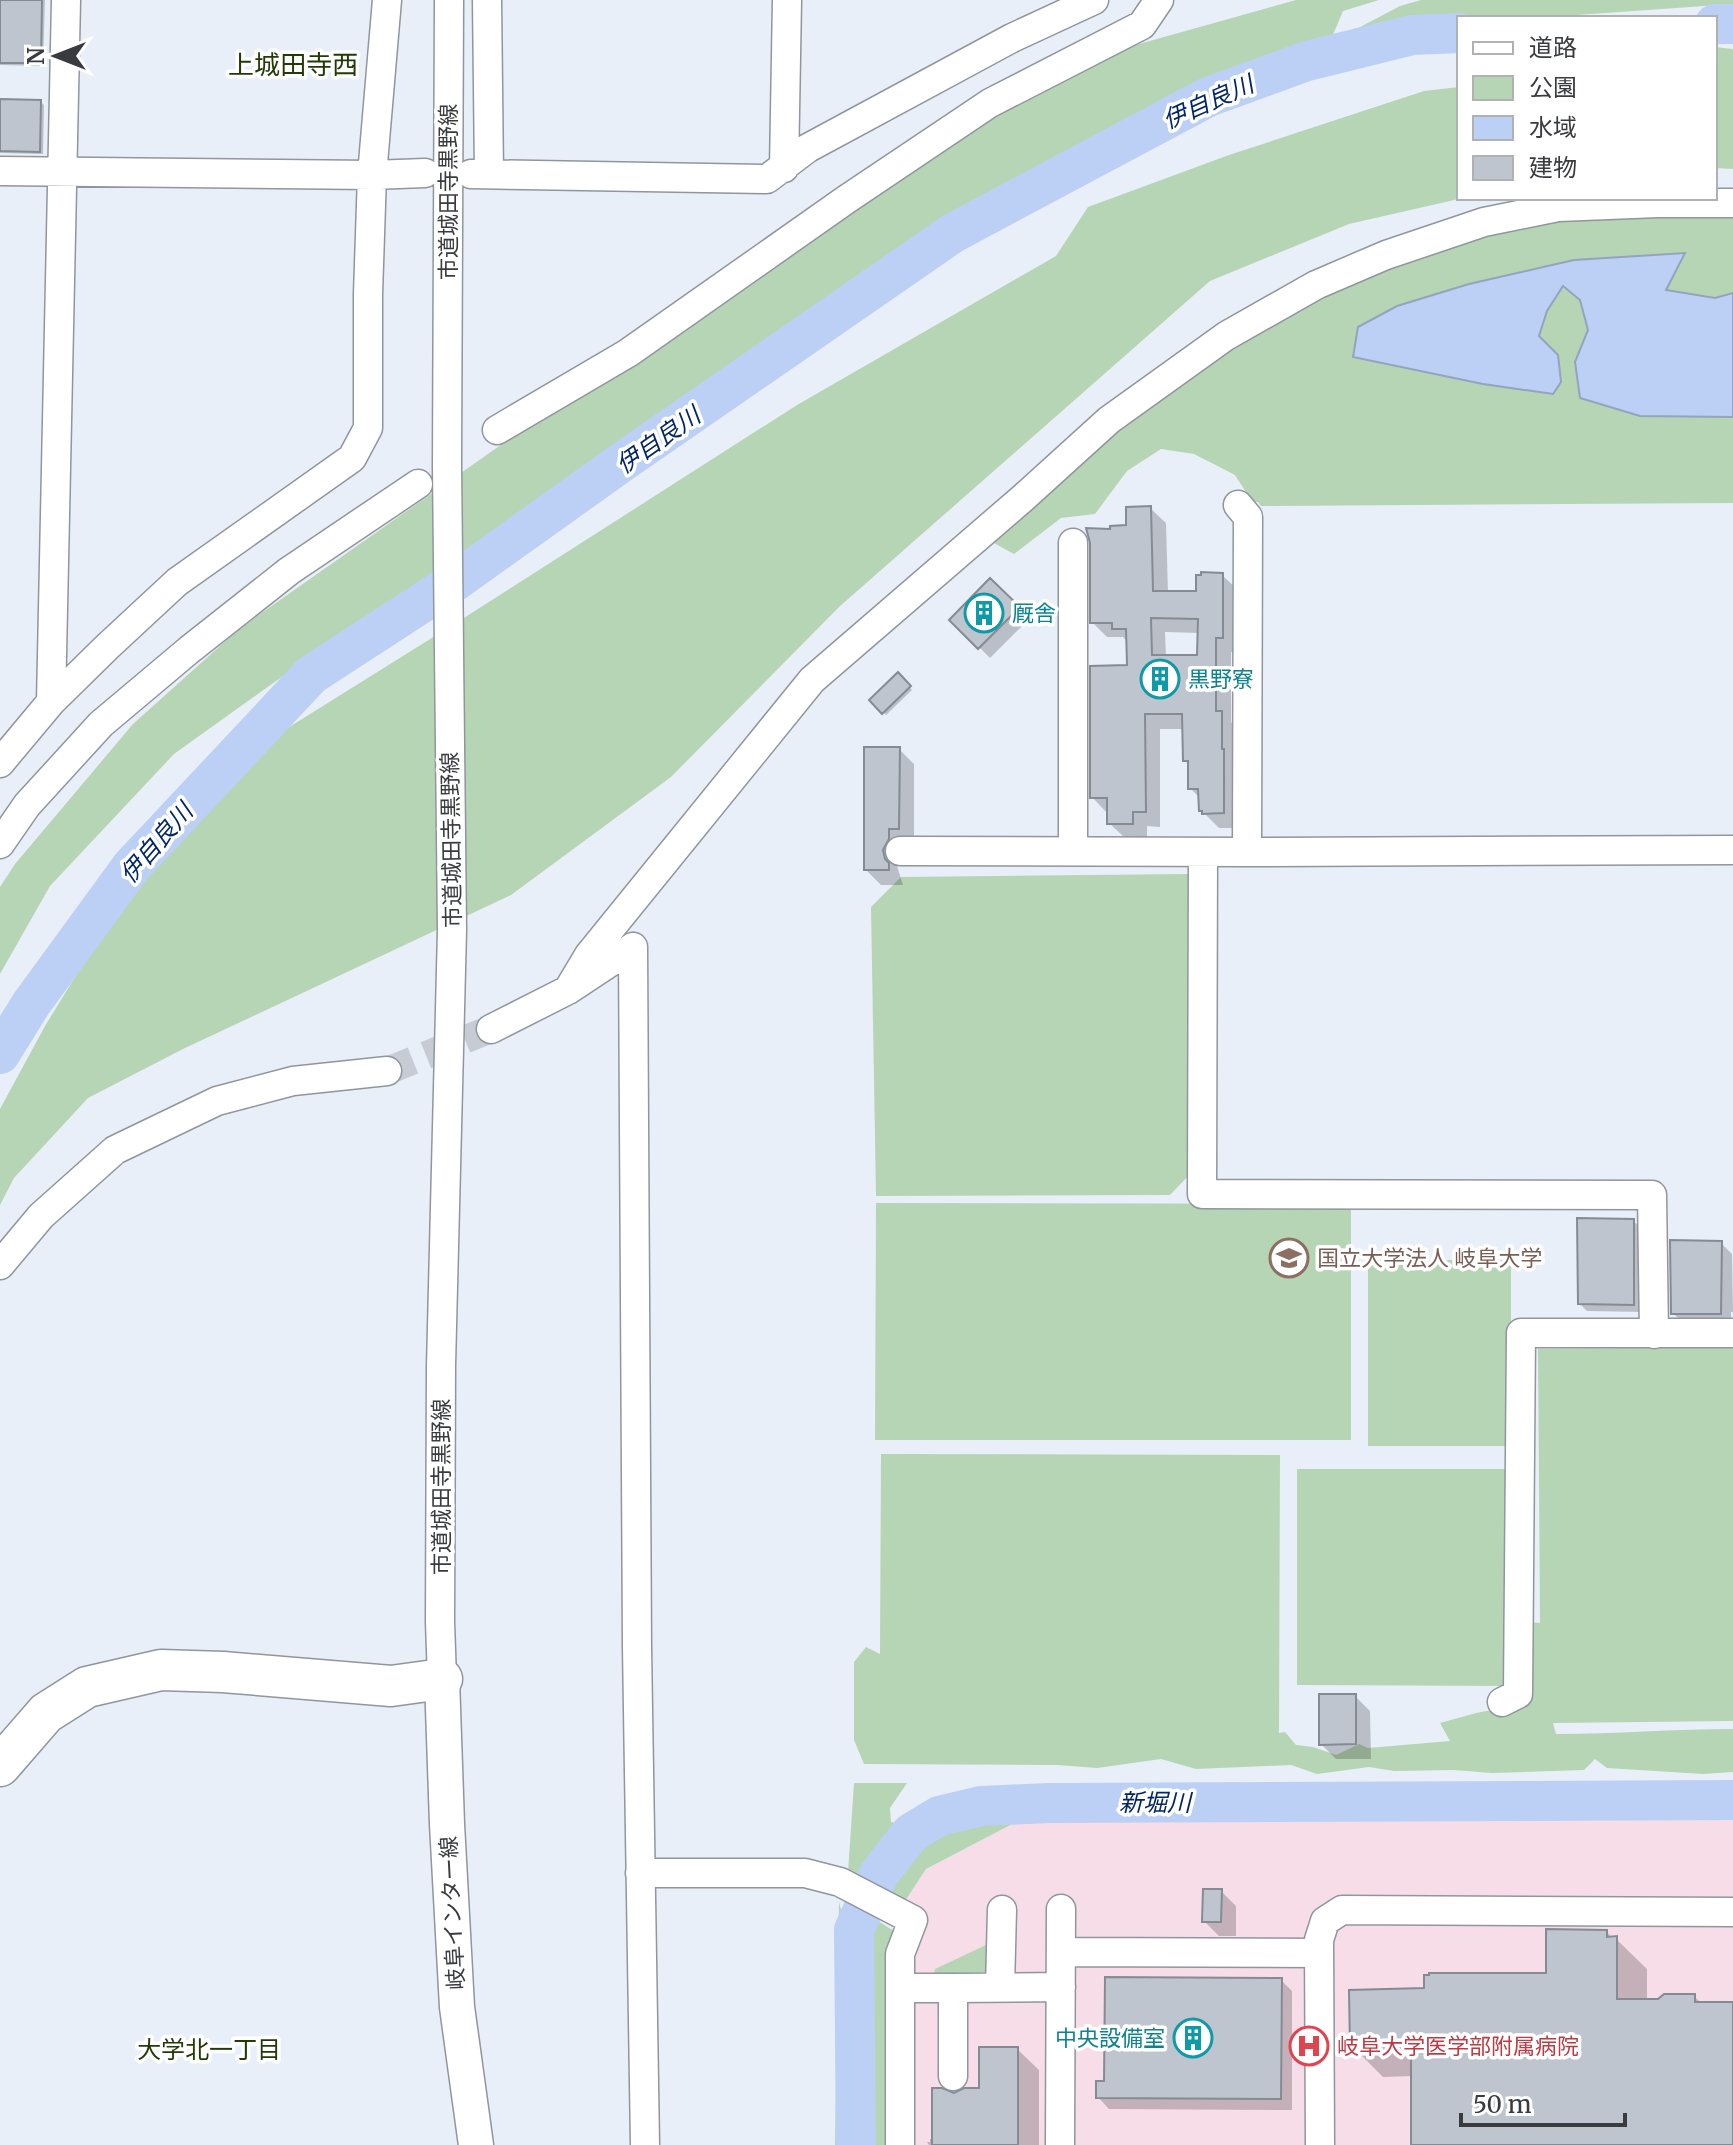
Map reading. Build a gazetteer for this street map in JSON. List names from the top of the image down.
{
  "streets": {
    "main road": ["岐阜インター線"],
    "street": ["市道城田寺黒野線"]
  },
  "crossings": [
    ["市道城田寺黒野線", "岐阜インター線"]
  ],
  "districts": ["上城田寺西", "大学北一丁目"],
  "water": ["伊自良川", "新堀川"],
  "places": {
    "building": ["厩舎", "黒野寮", "中央設備室"],
    "school or university": ["国立大学法人 岐阜大学"],
    "hospital": ["岐阜大学医学部附属病院"]
  },
  "legend": [
    "道路",
    "公園",
    "水域",
    "建物"
  ],
  "scale_bar": "50 m",
  "north": "left"
}
